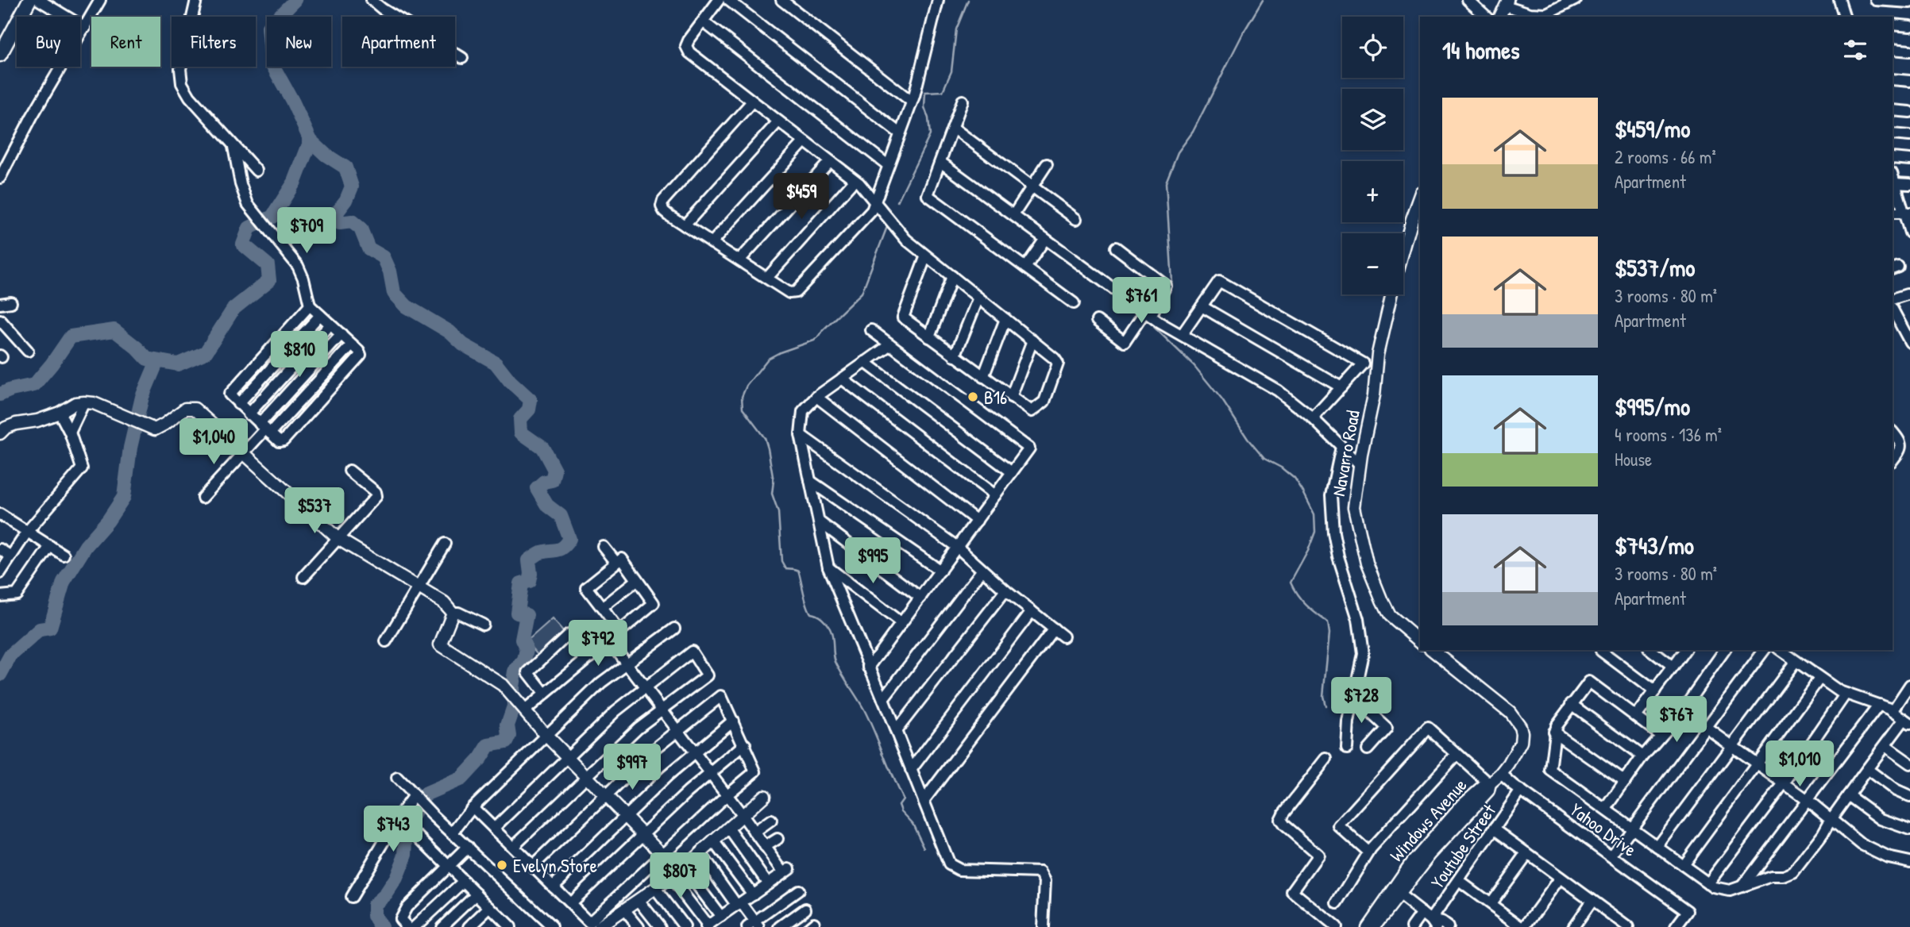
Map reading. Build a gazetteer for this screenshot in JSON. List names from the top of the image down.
{
  "streets": {
    "street": [
      "Navarro Road",
      "Windows Avenue",
      "Yahoo Drive",
      "Youtube Street"
    ]
  },
  "crossings": [
    ["Yahoo Drive", "Youtube Street"]
  ],
  "places": ["B16", "Evelyn Store"],
  "page": {
    "map_buttons": ["+", "−"],
    "chip": [
      "Buy",
      "Rent",
      "Filters",
      "New",
      "Apartment"
    ],
    "heading": "14 homes",
    "list": [
      {
        "name": "$459/mo",
        "note": "2 rooms · 66 m² · Apartment"
      },
      {
        "name": "$537/mo",
        "note": "3 rooms · 80 m² · Apartment"
      },
      {
        "name": "$995/mo",
        "note": "4 rooms · 136 m² · House"
      },
      {
        "name": "$743/mo",
        "note": "3 rooms · 80 m² · Apartment"
      }
    ],
    "price": [
      "$459",
      "$709",
      "$761",
      "$810",
      "$1,040",
      "$537",
      "$995",
      "$792",
      "$728",
      "$767",
      "$1,010",
      "$997",
      "$743",
      "$807"
    ]
  }
}
